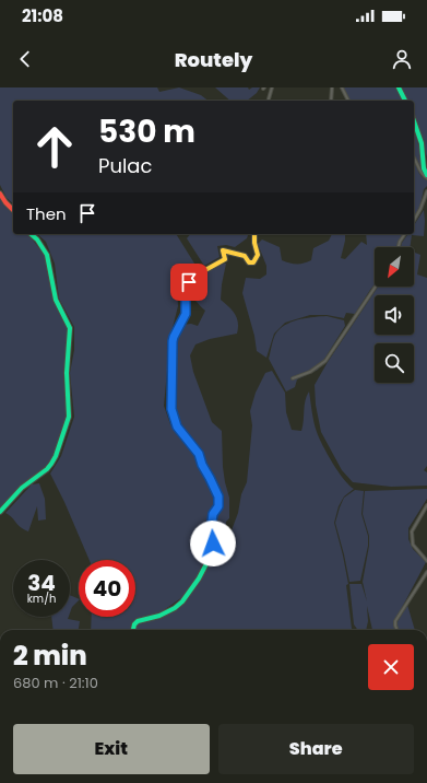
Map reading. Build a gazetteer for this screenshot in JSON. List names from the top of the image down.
{
  "north": "bottom left",
  "page": {
    "status": "21:08",
    "header": "Routely",
    "turn": ["530 m", "Pulac"],
    "then": "Then",
    "speed": "34 km/h",
    "limit": "40",
    "heading": ["2 min", "680 m · 21:10"],
    "buttons": ["Exit", "Share"]
  }
}
